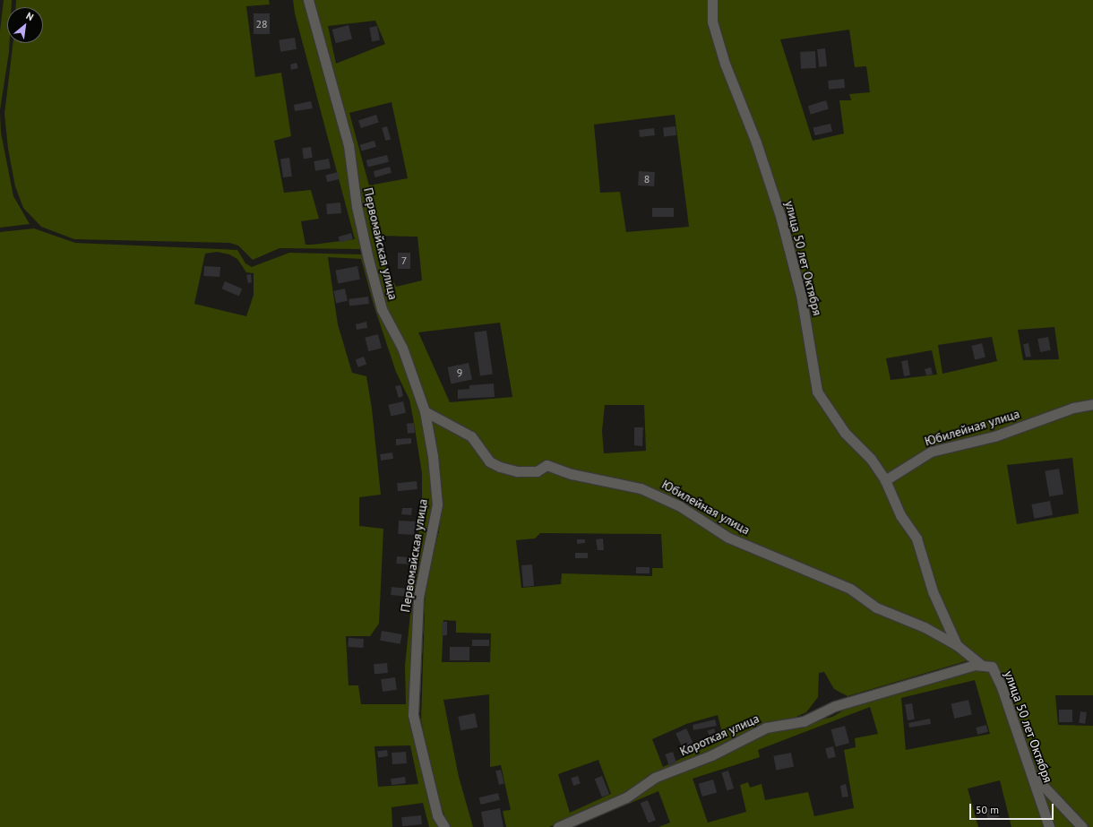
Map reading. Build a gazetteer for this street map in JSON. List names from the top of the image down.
{
  "streets": {
    "street": [
      "Первомайская улица",
      "улица 50 лет Октября",
      "Юбилейная улица",
      "Короткая улица"
    ]
  },
  "crossings": [
    ["Первомайская улица", "Юбилейная улица"],
    ["улица 50 лет Октября", "Юбилейная улица"],
    ["улица 50 лет Октября", "Короткая улица"]
  ],
  "house_numbers": [
    "28",
    "8",
    "7",
    "9"
  ],
  "scale_bar": "50 m",
  "north": "top right"
}
